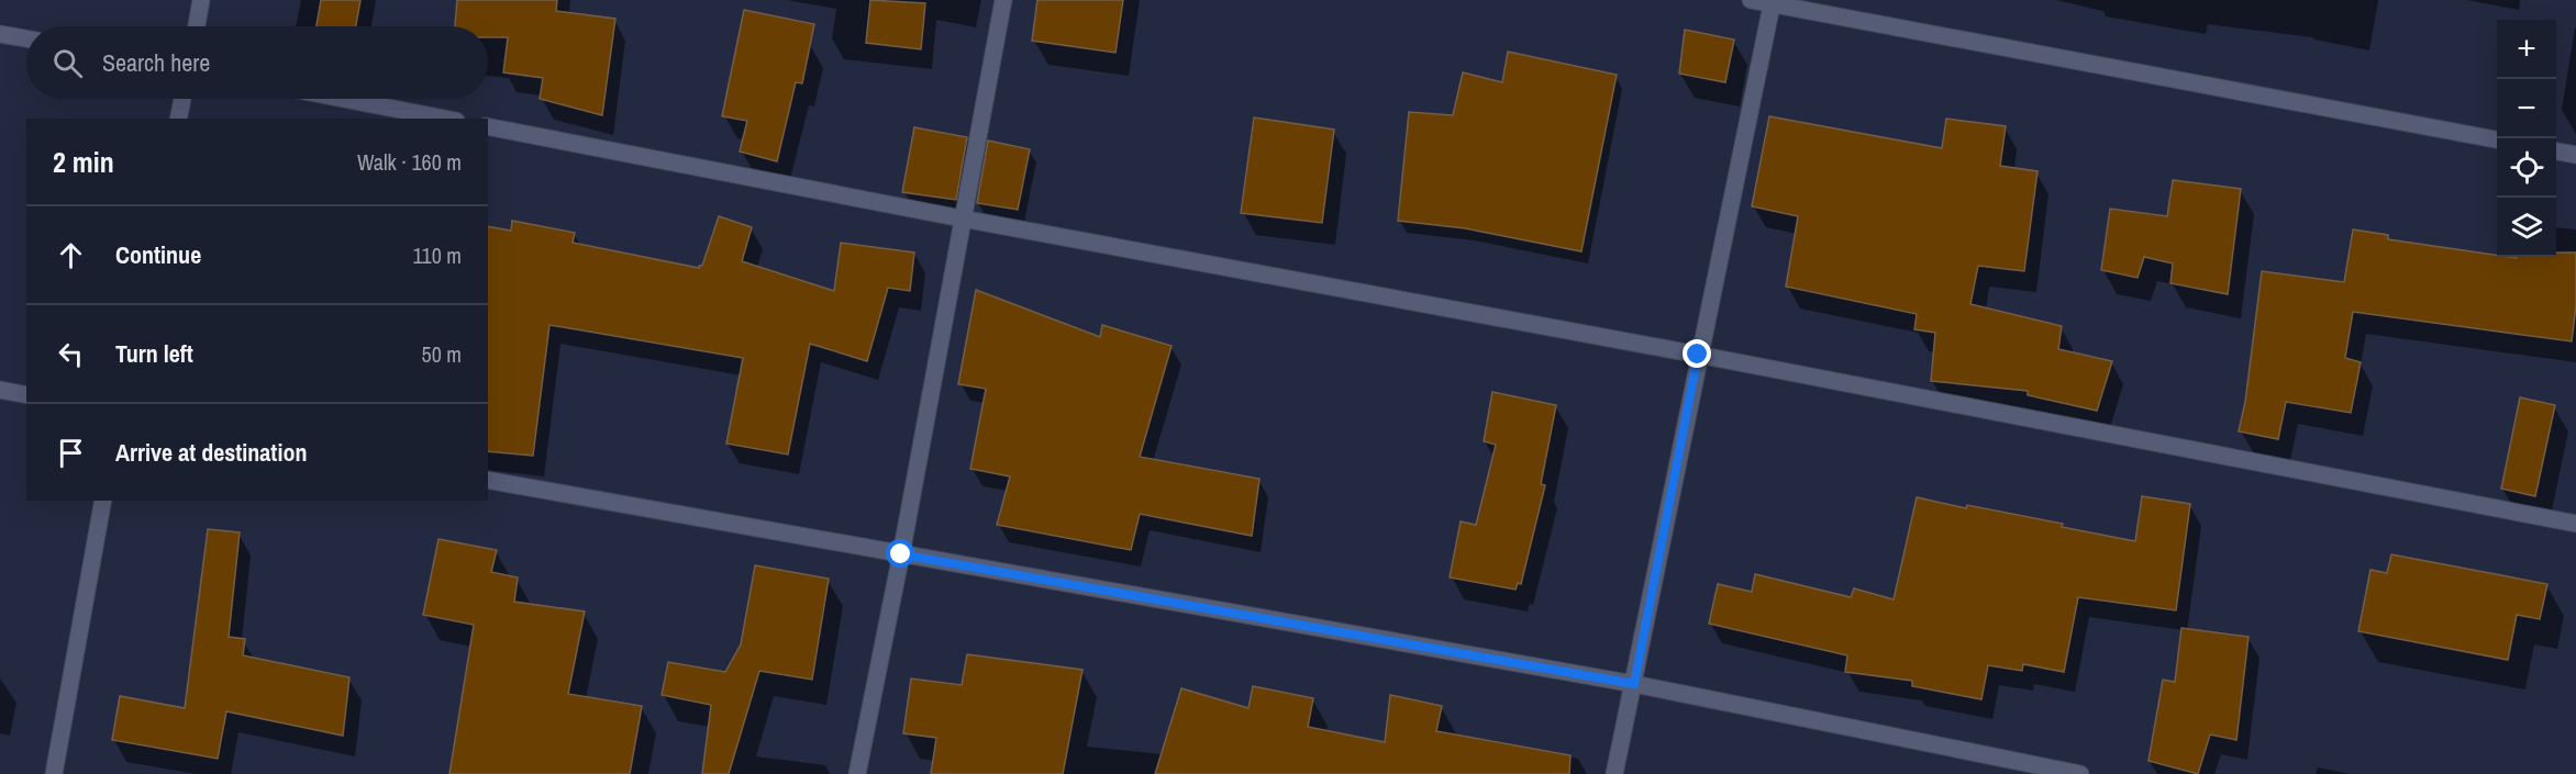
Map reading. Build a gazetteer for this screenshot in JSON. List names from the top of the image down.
{
  "page": {
    "map_buttons": ["+", "−"],
    "search": "Search here",
    "heading": ["2 min", "Walk · 160 m"],
    "list": [
      ["Continue", "110 m"],
      ["Turn left", "50 m"],
      "Arrive at destination"
    ]
  }
}
